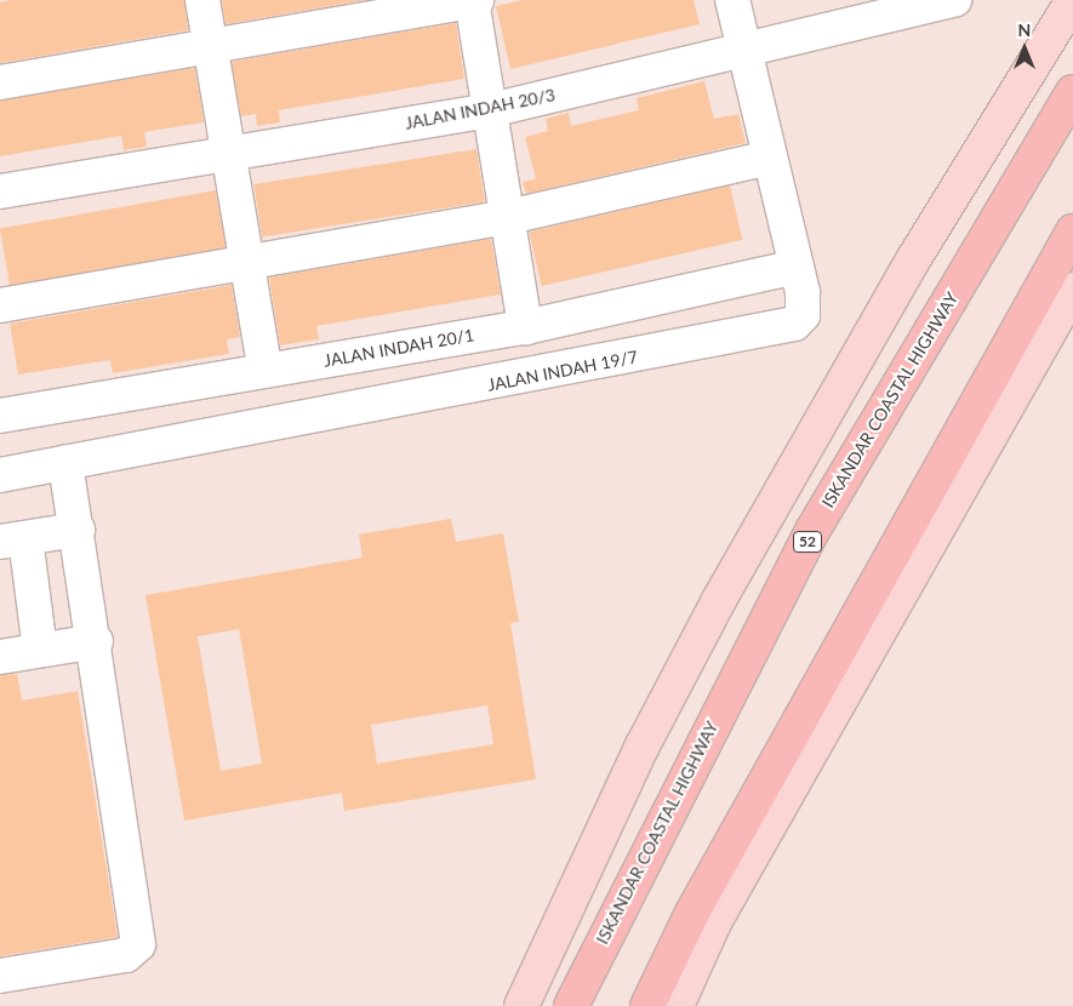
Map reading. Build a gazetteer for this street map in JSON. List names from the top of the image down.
{
  "streets": {
    "highway": ["ISKANDAR COASTAL HIGHWAY", "52"],
    "street": ["JALAN INDAH 20/3", "JALAN INDAH 20/1", "JALAN INDAH 19/7"]
  },
  "crossings": [
    ["JALAN INDAH 20/3", "JALAN INDAH 19/7"],
    ["JALAN INDAH 20/1", "JALAN INDAH 19/7"]
  ],
  "north": "top"
}
